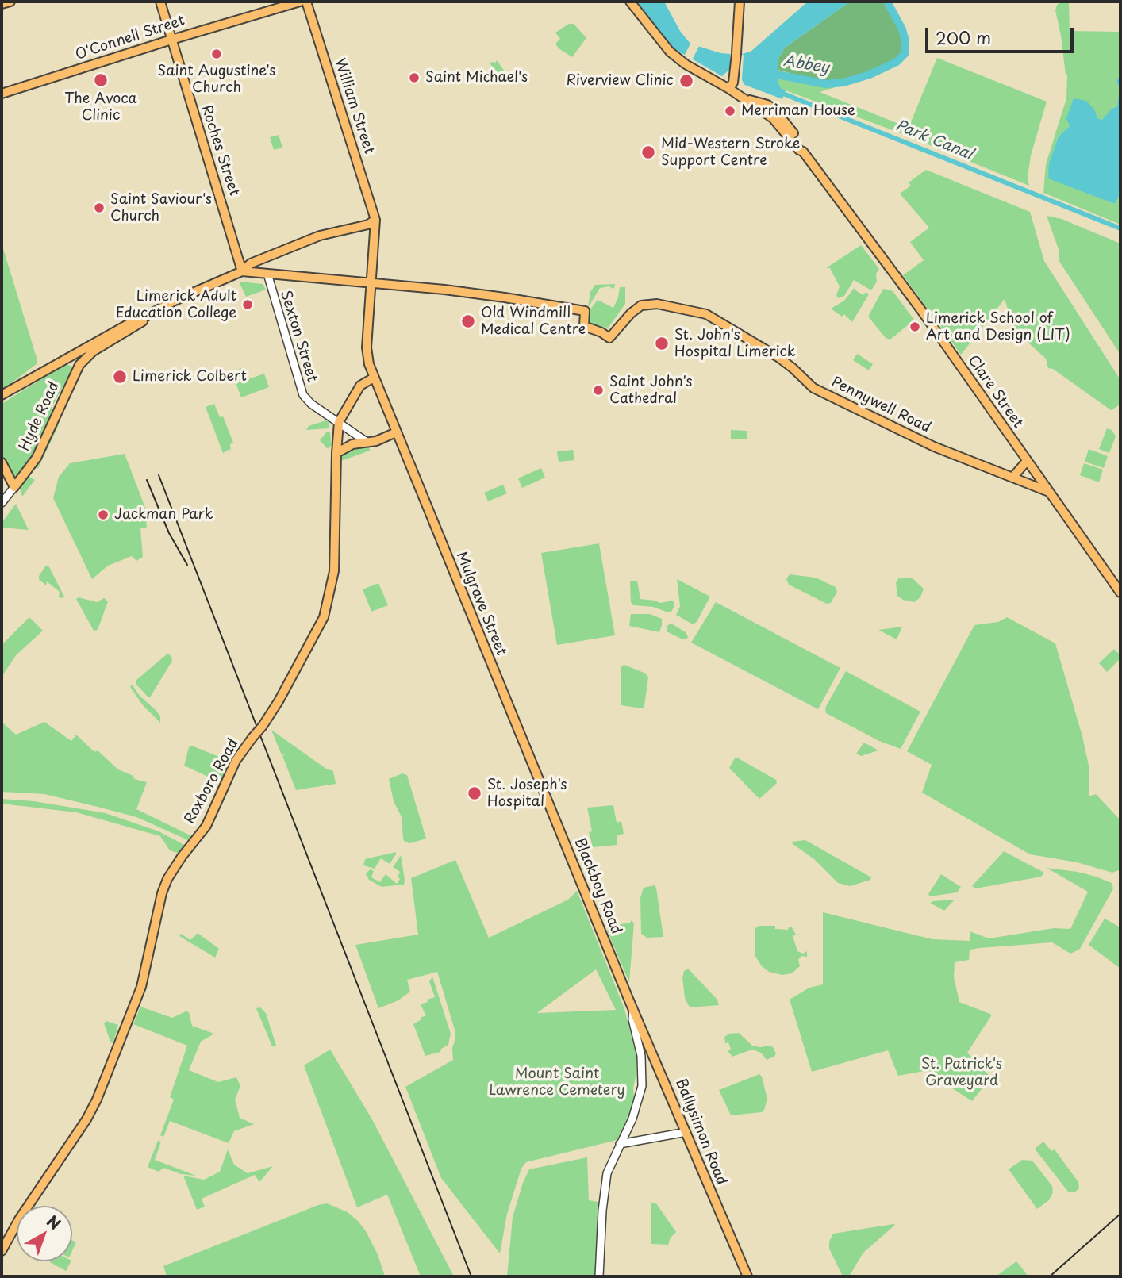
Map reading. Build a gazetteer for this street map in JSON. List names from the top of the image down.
{
  "streets": {
    "main road": [
      "O'Connell Street",
      "William Street",
      "Roches Street",
      "Clare Street",
      "Pennywell Road",
      "Hyde Road",
      "Mulgrave Street",
      "Roxboro Road",
      "Blackboy Road",
      "Ballysimon Road"
    ],
    "street": ["Sexton Street"]
  },
  "crossings": [
    ["O'Connell Street", "Roches Street"],
    ["William Street", "Mulgrave Street"],
    ["Sexton Street", "Roxboro Road"],
    ["Clare Street", "Pennywell Road"],
    ["Pennywell Road", "Mulgrave Street"],
    ["Mulgrave Street", "Roxboro Road"],
    ["Mulgrave Street", "Blackboy Road"],
    ["Blackboy Road", "Ballysimon Road"]
  ],
  "water": ["Abbey", "Park Canal"],
  "parks": ["St. Patrick's Graveyard", "Mount Saint Lawrence Cemetery"],
  "places": [
    "Saint Augustine's Church",
    "Saint Michael's",
    "The Avoca Clinic",
    "Riverview Clinic",
    "Merriman House",
    "Mid-Western Stroke Support Centre",
    "Saint Saviour's Church",
    "Limerick Adult Education College",
    "Old Windmill Medical Centre",
    "Limerick School of Art and Design (LIT)",
    "St. John's Hospital Limerick",
    "Limerick Colbert",
    "Saint John's Cathedral",
    "Jackman Park",
    "St. Joseph's Hospital"
  ],
  "scale_bar": "200 m",
  "north": "top right"
}
